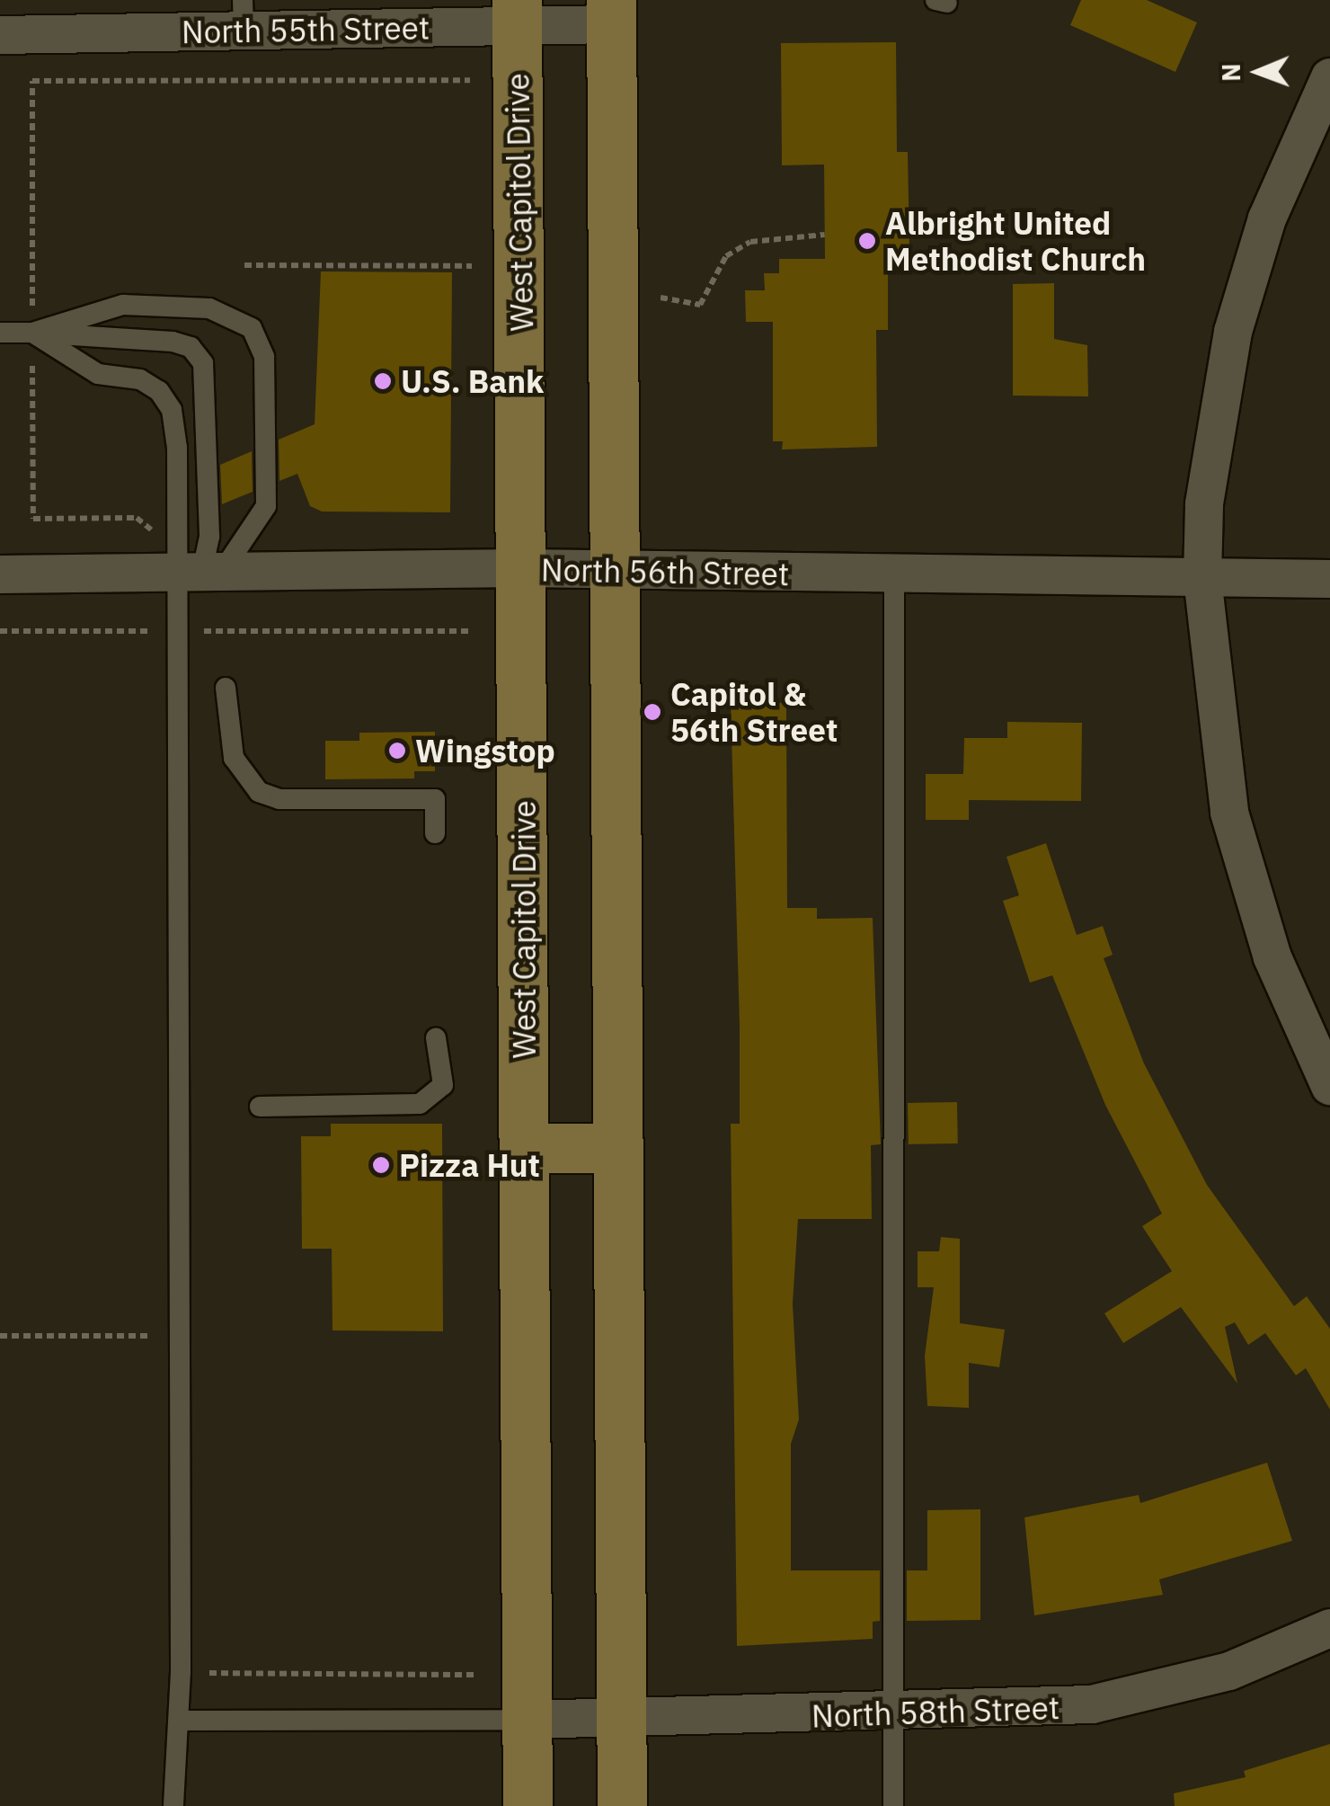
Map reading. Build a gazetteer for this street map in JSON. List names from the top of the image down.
{
  "streets": {
    "main road": ["West Capitol Drive"],
    "street": ["North 55th Street", "North 56th Street", "North 58th Street"]
  },
  "crossings": [
    ["North 55th Street", "West Capitol Drive"],
    ["West Capitol Drive", "North 56th Street"],
    ["West Capitol Drive", "North 58th Street"]
  ],
  "places": [
    "Albright United Methodist Church",
    "U.S. Bank",
    "Capitol & 56th Street",
    "Wingstop",
    "Pizza Hut"
  ],
  "north": "left"
}
